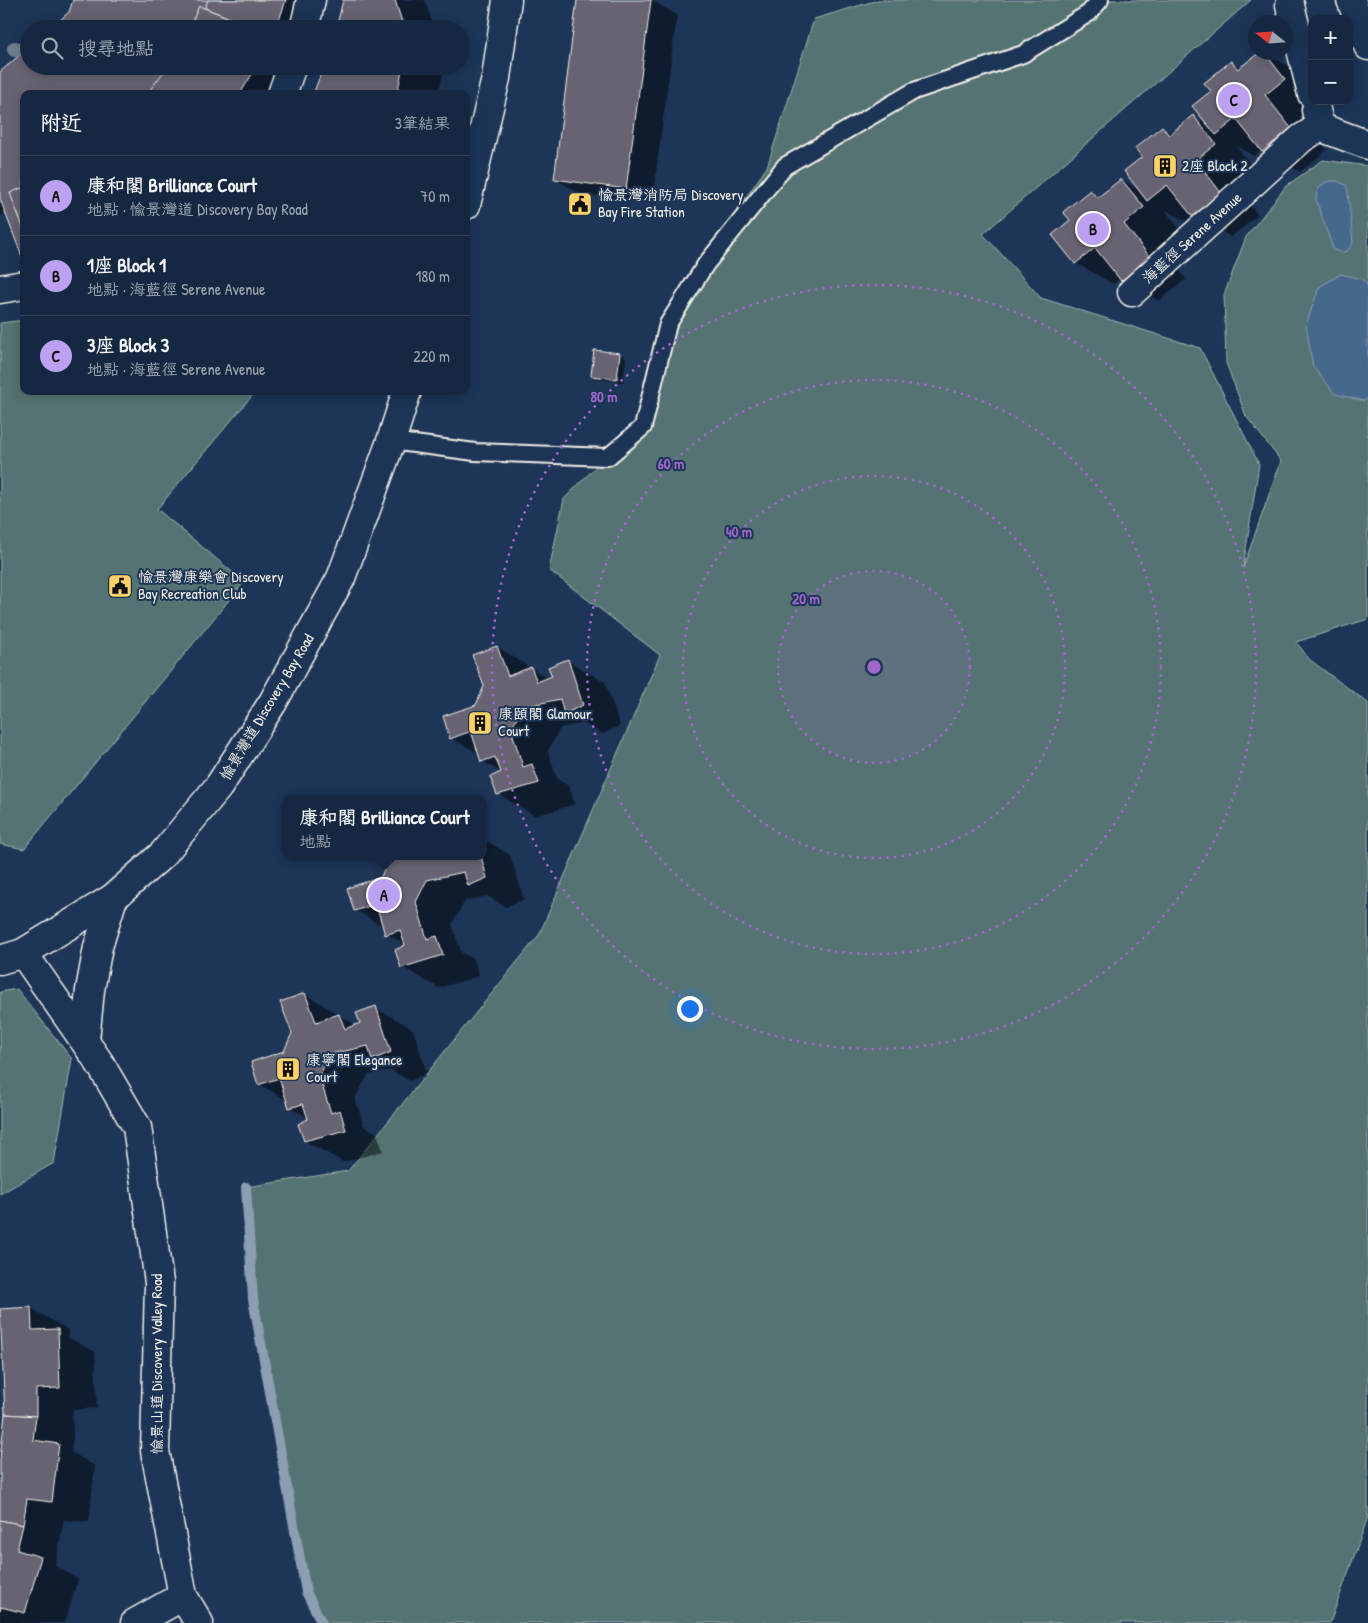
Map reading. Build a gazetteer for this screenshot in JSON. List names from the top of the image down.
{
  "streets": {
    "street": ["海藍徑 Serene Avenue", "愉景灣道 Discovery Bay Road", "愉景山道 Discovery Valley Road"]
  },
  "crossings": [
    ["愉景灣道 Discovery Bay Road", "愉景山道 Discovery Valley Road"]
  ],
  "places": {
    "building": ["2座 Block 2", "康頤閣 Glamour Court", "康寧閣 Elegance Court"],
    "public building": ["愉景灣消防局 Discovery Bay Fire Station", "愉景灣康樂會 Discovery Bay Recreation Club"]
  },
  "north": "left",
  "page": {
    "map_buttons": ["+", "−"],
    "search": "搜尋地點",
    "pins": ["C", "B", "A"],
    "heading": ["附近", "3筆結果"],
    "list": [
      {
        "mark": "A",
        "name": "康和閣 Brilliance Court",
        "note": "地點 · 愉景灣道 Discovery Bay Road",
        "value": "70 m"
      },
      {
        "mark": "B",
        "name": "1座 Block 1",
        "note": "地點 · 海藍徑 Serene Avenue",
        "value": "180 m"
      },
      {
        "mark": "C",
        "name": "3座 Block 3",
        "note": "地點 · 海藍徑 Serene Avenue",
        "value": "220 m"
      }
    ],
    "popup": ["康和閣 Brilliance Court", "地點"]
  },
  "rings": [
    "80 m",
    "60 m",
    "40 m",
    "20 m"
  ]
}
